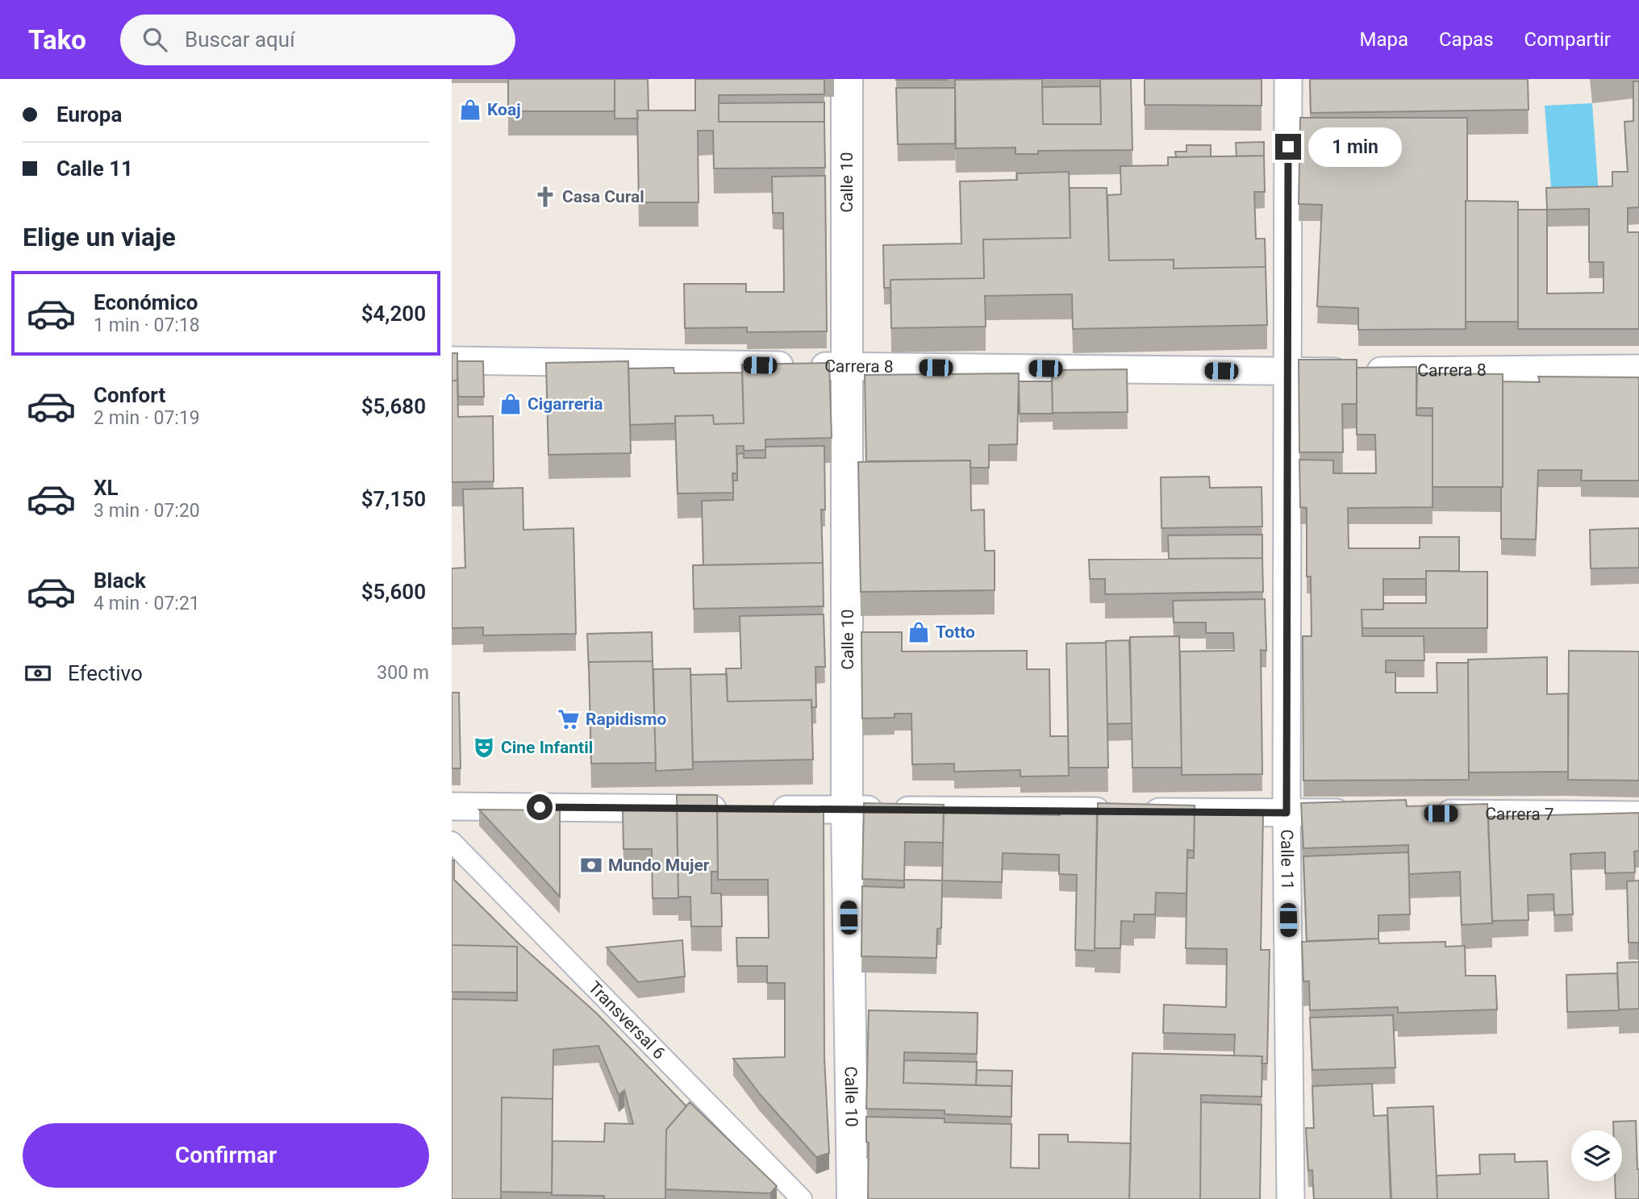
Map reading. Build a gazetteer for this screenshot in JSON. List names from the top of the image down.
{
  "streets": {
    "main road": ["Calle 10"],
    "street": [
      "Carrera 8",
      "Carrera 7",
      "Calle 11",
      "Transversal 6"
    ]
  },
  "crossings": [
    ["Calle 10", "Carrera 8"],
    ["Carrera 8", "Calle 11"]
  ],
  "places": {
    "shop": ["Koaj", "Cigarreria", "Totto"],
    "church": ["Casa Cural"],
    "supermarket": ["Rapidismo"],
    "theatre": ["Cine Infantil"],
    "bank": ["Mundo Mujer"]
  },
  "page": {
    "header": "Tako",
    "search": "Buscar aquí",
    "nav": ["Mapa", "Capas", "Compartir"],
    "banner": ["Europa", "Calle 11"],
    "bubble": "1 min",
    "heading": "Elige un viaje",
    "list": [
      {
        "name": "Económico",
        "note": "1 min · 07:18",
        "value": "$4,200"
      },
      {
        "name": "Confort",
        "note": "2 min · 07:19",
        "value": "$5,680"
      },
      {
        "name": "XL",
        "note": "3 min · 07:20",
        "value": "$7,150"
      },
      {
        "name": "Black",
        "note": "4 min · 07:21",
        "value": "$5,600"
      }
    ],
    "pay": ["Efectivo", "300 m"],
    "buttons": "Confirmar"
  }
}
